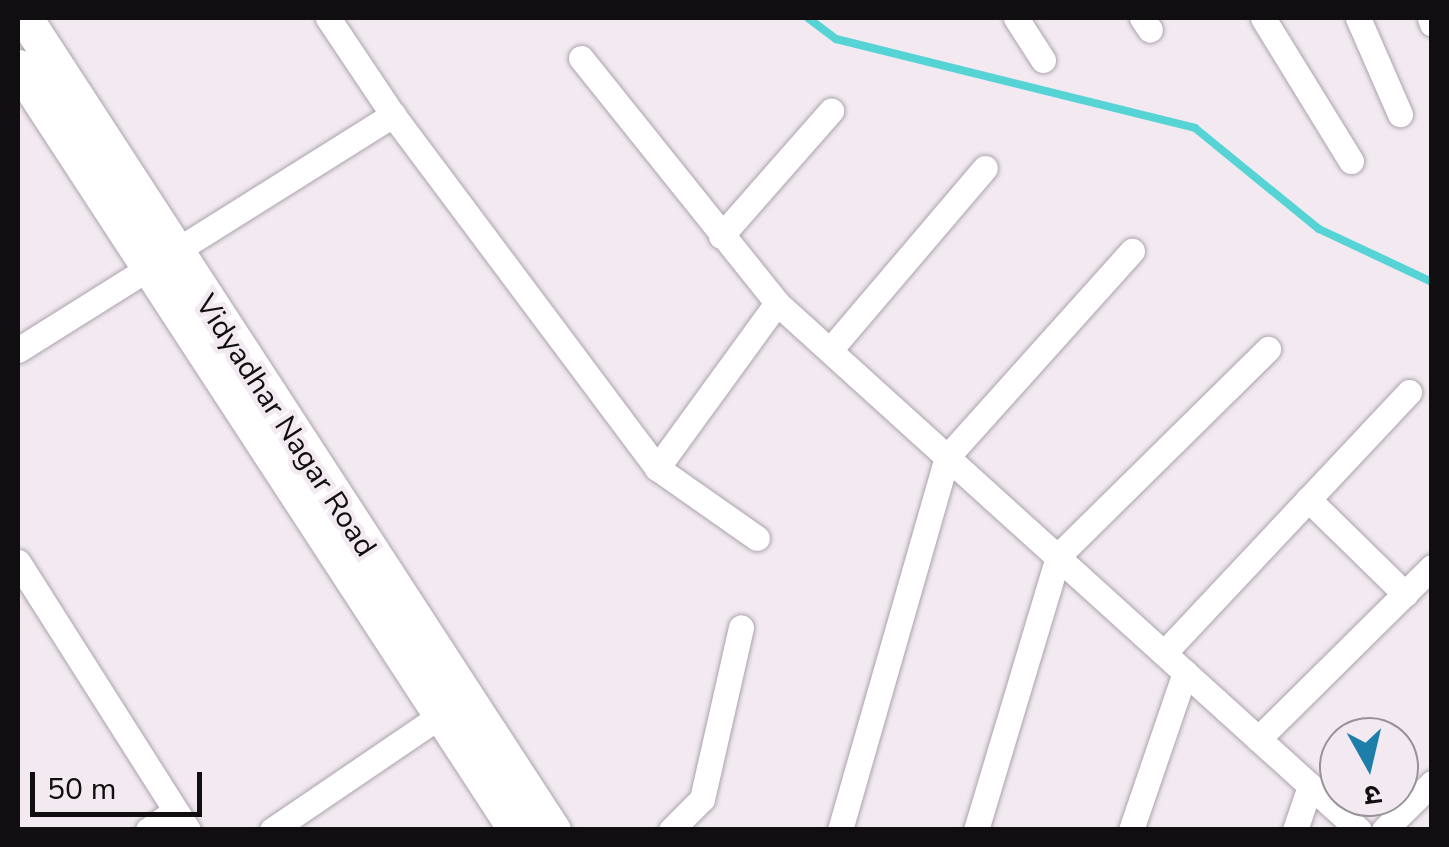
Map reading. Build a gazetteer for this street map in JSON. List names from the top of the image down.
{
  "streets": {
    "main road": ["Vidyadhar Nagar Road"]
  },
  "scale_bar": "50 m",
  "north": "bottom"
}
